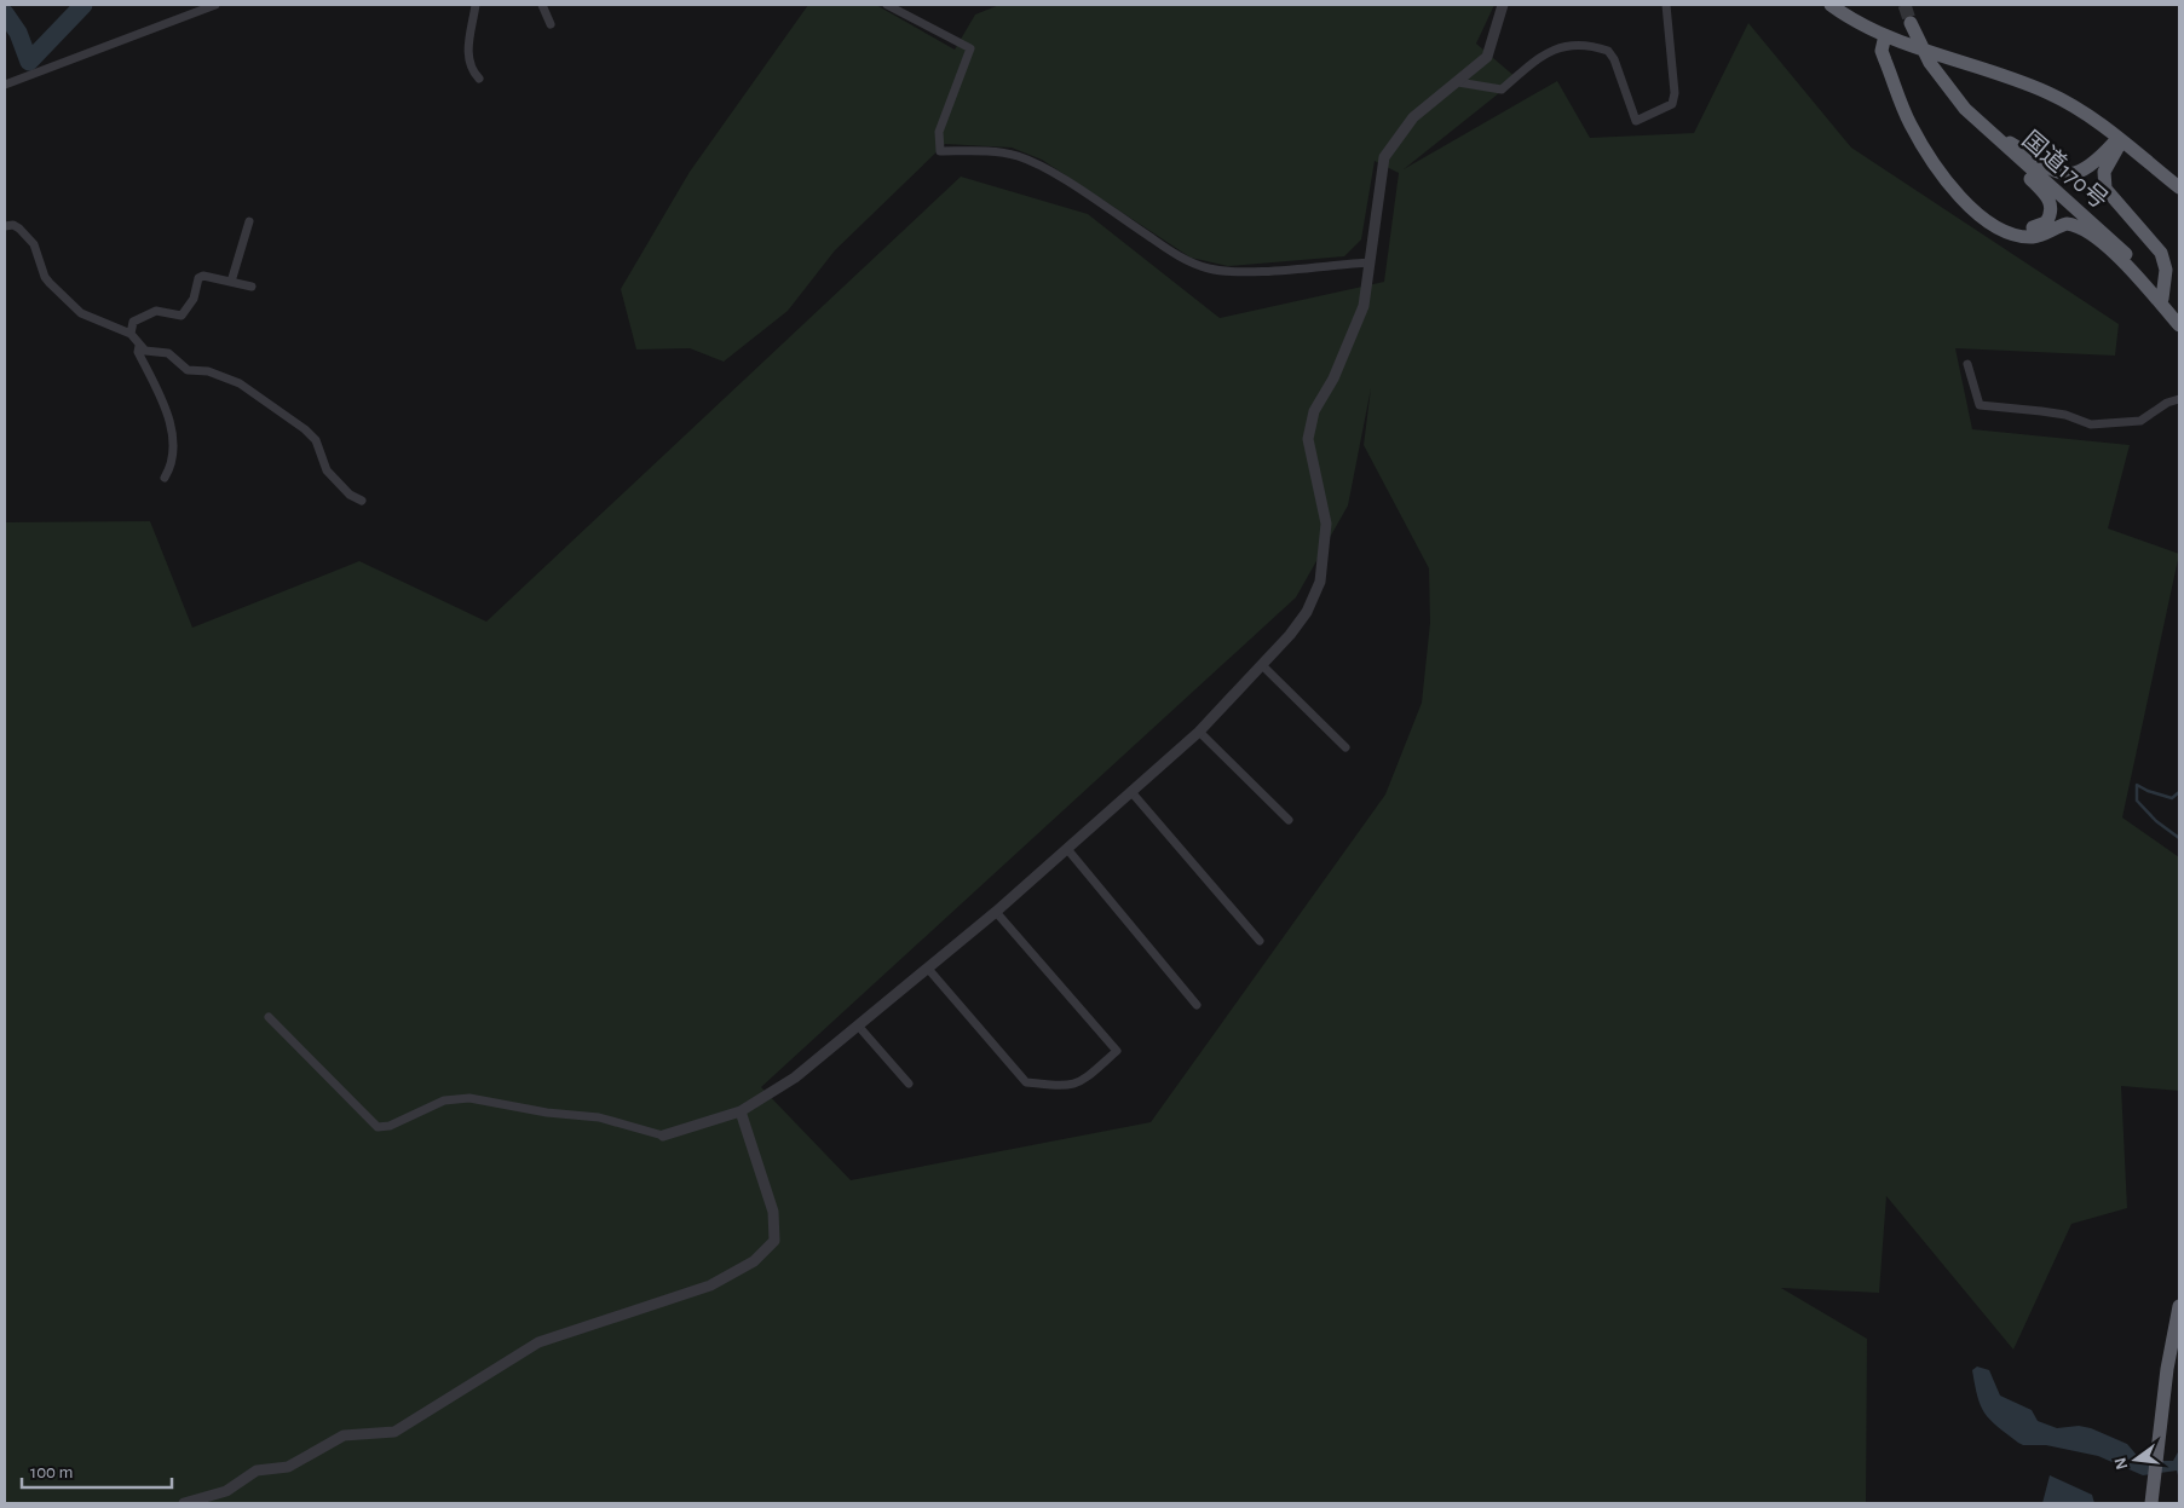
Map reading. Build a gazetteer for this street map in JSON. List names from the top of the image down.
{
  "streets": {
    "highway": ["国道170号"]
  },
  "scale_bar": "100 m",
  "north": "left"
}
